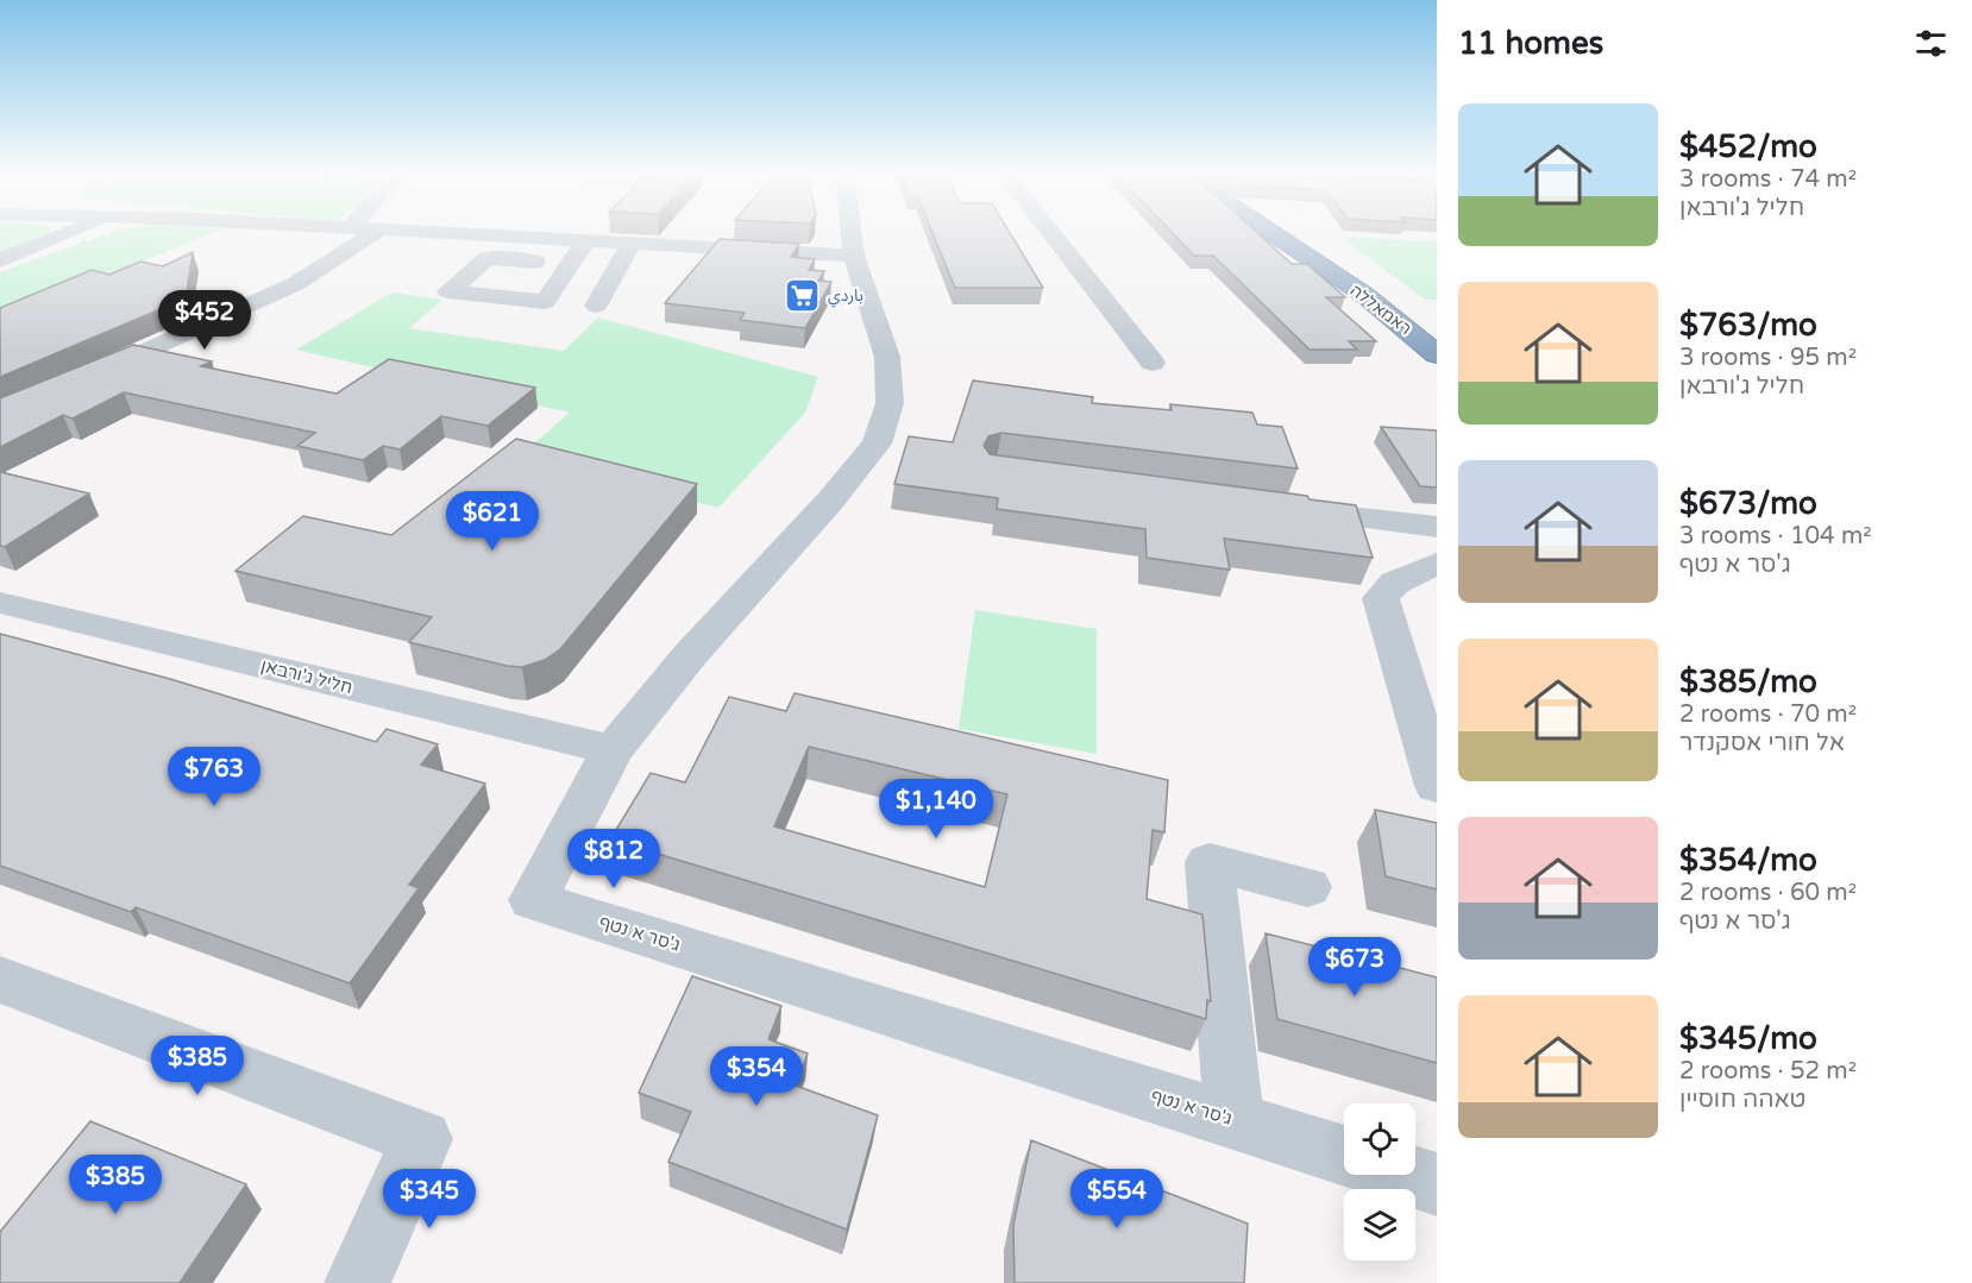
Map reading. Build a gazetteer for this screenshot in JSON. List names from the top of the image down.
{
  "streets": {
    "highway": ["ראמאללה"],
    "street": ["חליל ג'ורבאן", "ג'סר א נטף"]
  },
  "crossings": [
    ["חליל ג'ורבאן", "ג'סר א נטף"]
  ],
  "places": {
    "supermarket": ["باردي"]
  },
  "page": {
    "heading": "11 homes",
    "list": [
      {
        "name": "$452/mo",
        "note": "3 rooms · 74 m² · חליל ג'ורבאן"
      },
      {
        "name": "$763/mo",
        "note": "3 rooms · 95 m² · חליל ג'ורבאן"
      },
      {
        "name": "$673/mo",
        "note": "3 rooms · 104 m² · ג'סר א נטף"
      },
      {
        "name": "$385/mo",
        "note": "2 rooms · 70 m² · אל חורי אסקנדר"
      },
      {
        "name": "$354/mo",
        "note": "2 rooms · 60 m² · ג'סר א נטף"
      },
      {
        "name": "$345/mo",
        "note": "2 rooms · 52 m² · טאהה חוסיין"
      }
    ],
    "price": [
      "$452",
      "$621",
      "$763",
      "$1,140",
      "$812",
      "$673",
      "$385",
      "$354",
      "$385",
      "$345",
      "$554"
    ]
  }
}
